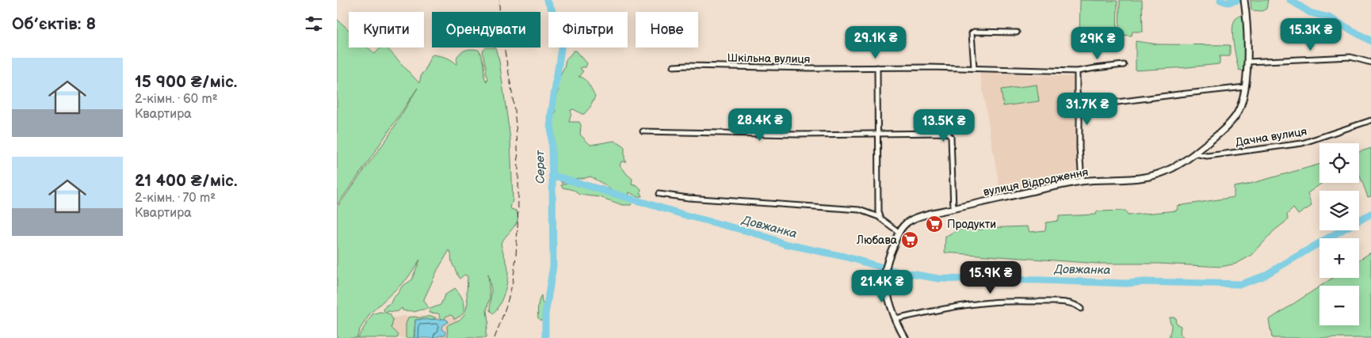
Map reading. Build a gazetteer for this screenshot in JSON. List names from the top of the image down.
{
  "streets": {
    "street": ["Шкільна вулиця", "Дачна вулиця", "вулиця Відродження"]
  },
  "crossings": [
    ["Дачна вулиця", "вулиця Відродження"]
  ],
  "water": ["Серет", "Довжанка"],
  "places": {
    "supermarket": ["Продукти", "Любава"]
  },
  "page": {
    "heading": "Об’єктів: 8",
    "chip": [
      "Купити",
      "Орендувати",
      "Фільтри",
      "Нове"
    ],
    "price": [
      "15.3K ₴",
      "29.1K ₴",
      "29K ₴",
      "31.7K ₴",
      "28.4K ₴",
      "13.5K ₴",
      "15.9K ₴",
      "21.4K ₴"
    ],
    "list": [
      {
        "name": "15 900 ₴/міс.",
        "note": "2-кімн. · 60 m² · Квартира"
      },
      {
        "name": "21 400 ₴/міс.",
        "note": "2-кімн. · 70 m² · Квартира"
      }
    ],
    "map_buttons": ["+", "−"]
  }
}
